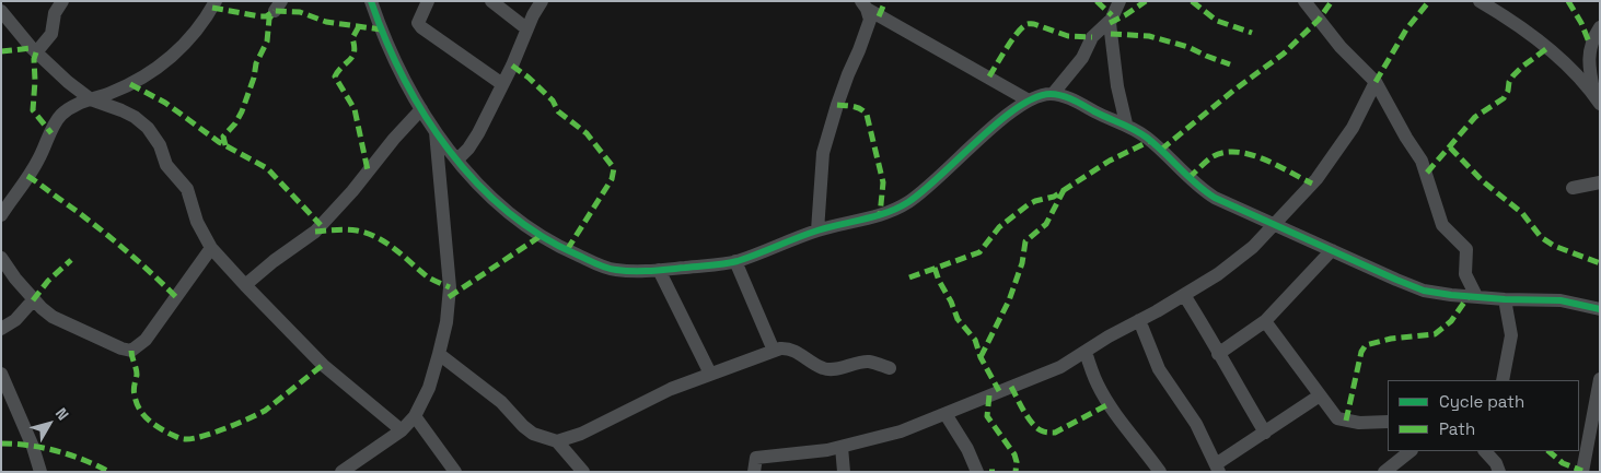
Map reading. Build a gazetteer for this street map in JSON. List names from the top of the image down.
{
  "legend": ["Cycle path", "Path"],
  "north": "top right"
}
